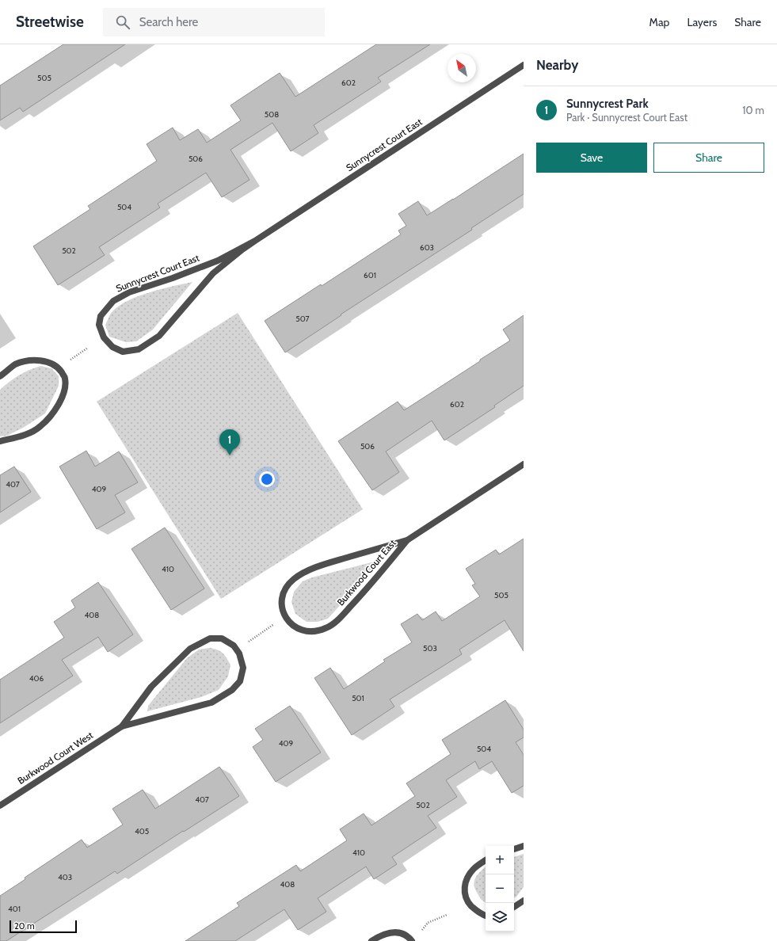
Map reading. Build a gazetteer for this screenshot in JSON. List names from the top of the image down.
{
  "streets": {
    "street": ["Sunnycrest Court East", "Burkwood Court East", "Burkwood Court West"]
  },
  "house_numbers": [
    "505",
    "602",
    "508",
    "506",
    "504",
    "603",
    "502",
    "601",
    "507",
    "602",
    "506",
    "407",
    "409",
    "410",
    "505",
    "408",
    "503",
    "406",
    "501",
    "409",
    "504",
    "407",
    "502",
    "405",
    "410",
    "403",
    "408",
    "401"
  ],
  "scale_bar": "20 m",
  "north": "top left",
  "page": {
    "header": "Streetwise",
    "search": "Search here",
    "nav": ["Map", "Layers", "Share"],
    "heading": "Nearby",
    "list": [
      {
        "mark": "1",
        "name": "Sunnycrest Park",
        "note": "Park · Sunnycrest Court East",
        "value": "10 m"
      }
    ],
    "buttons": ["Save", "Share"],
    "pins": "1",
    "map_buttons": ["+", "−"],
    "scale": "20 m"
  }
}
